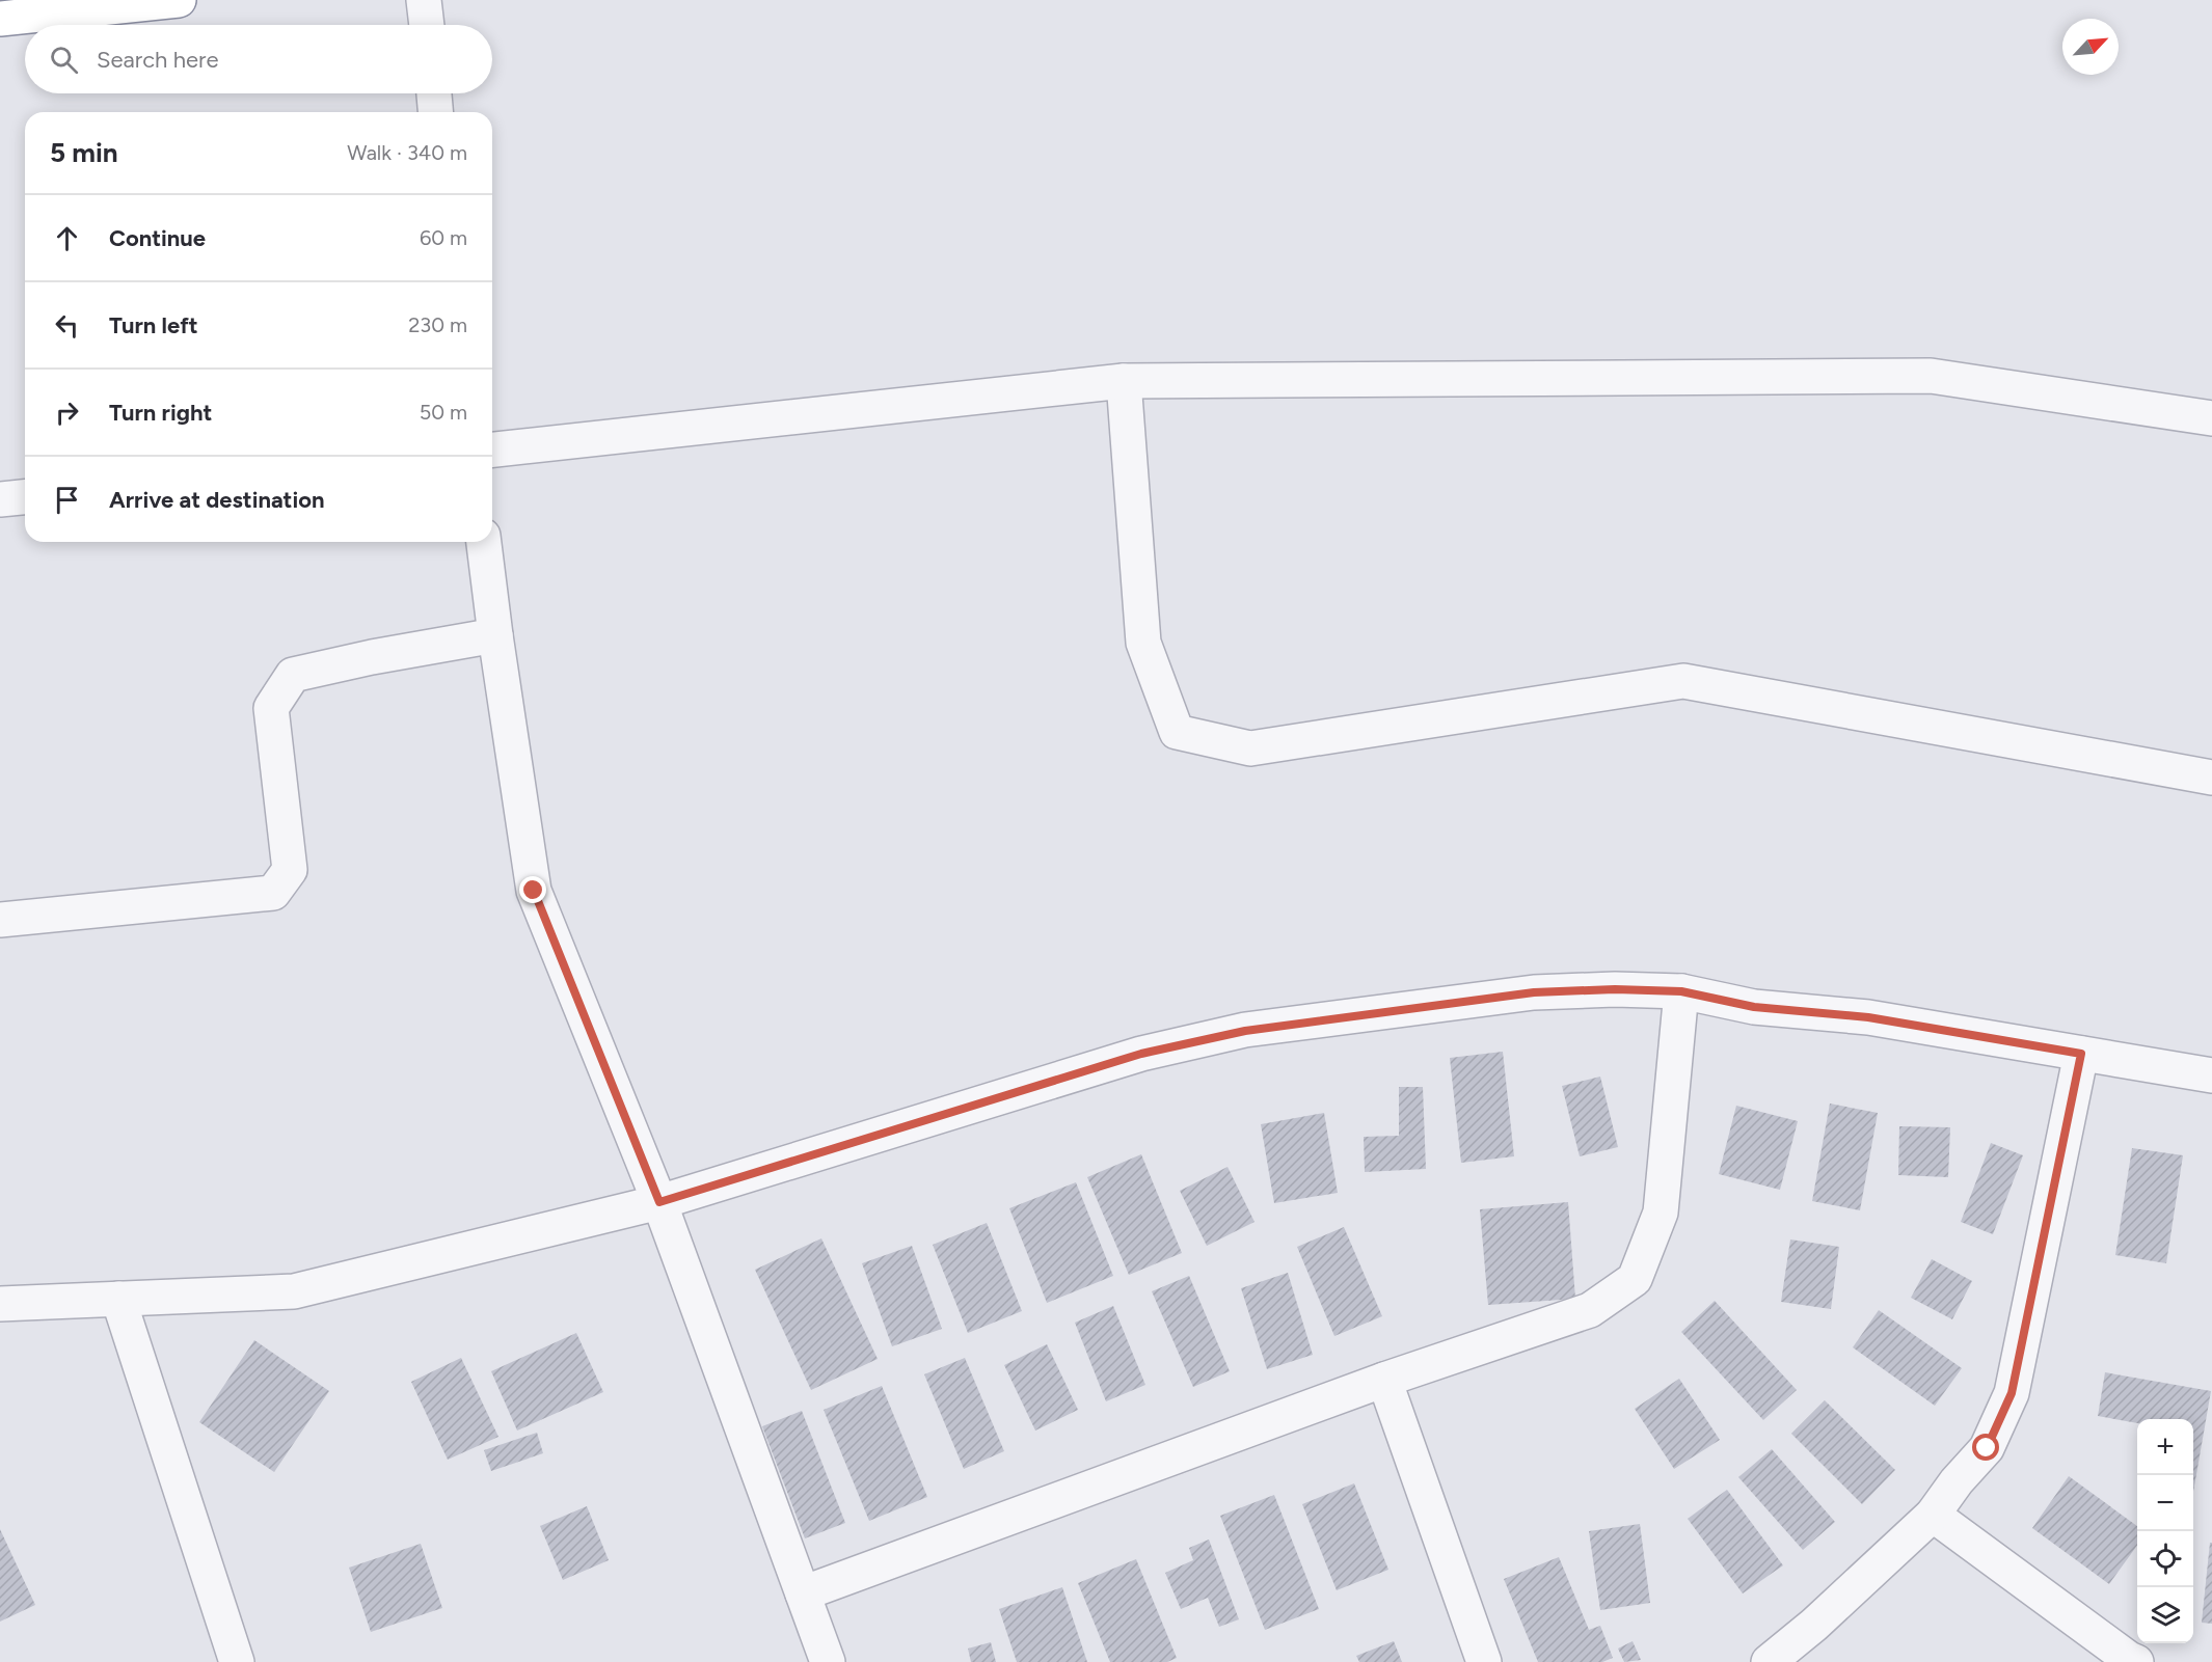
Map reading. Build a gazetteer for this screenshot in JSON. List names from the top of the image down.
{
  "north": "top right",
  "page": {
    "search": "Search here",
    "heading": ["5 min", "Walk · 340 m"],
    "list": [
      ["Continue", "60 m"],
      ["Turn left", "230 m"],
      ["Turn right", "50 m"],
      "Arrive at destination"
    ],
    "map_buttons": ["+", "−"]
  }
}
